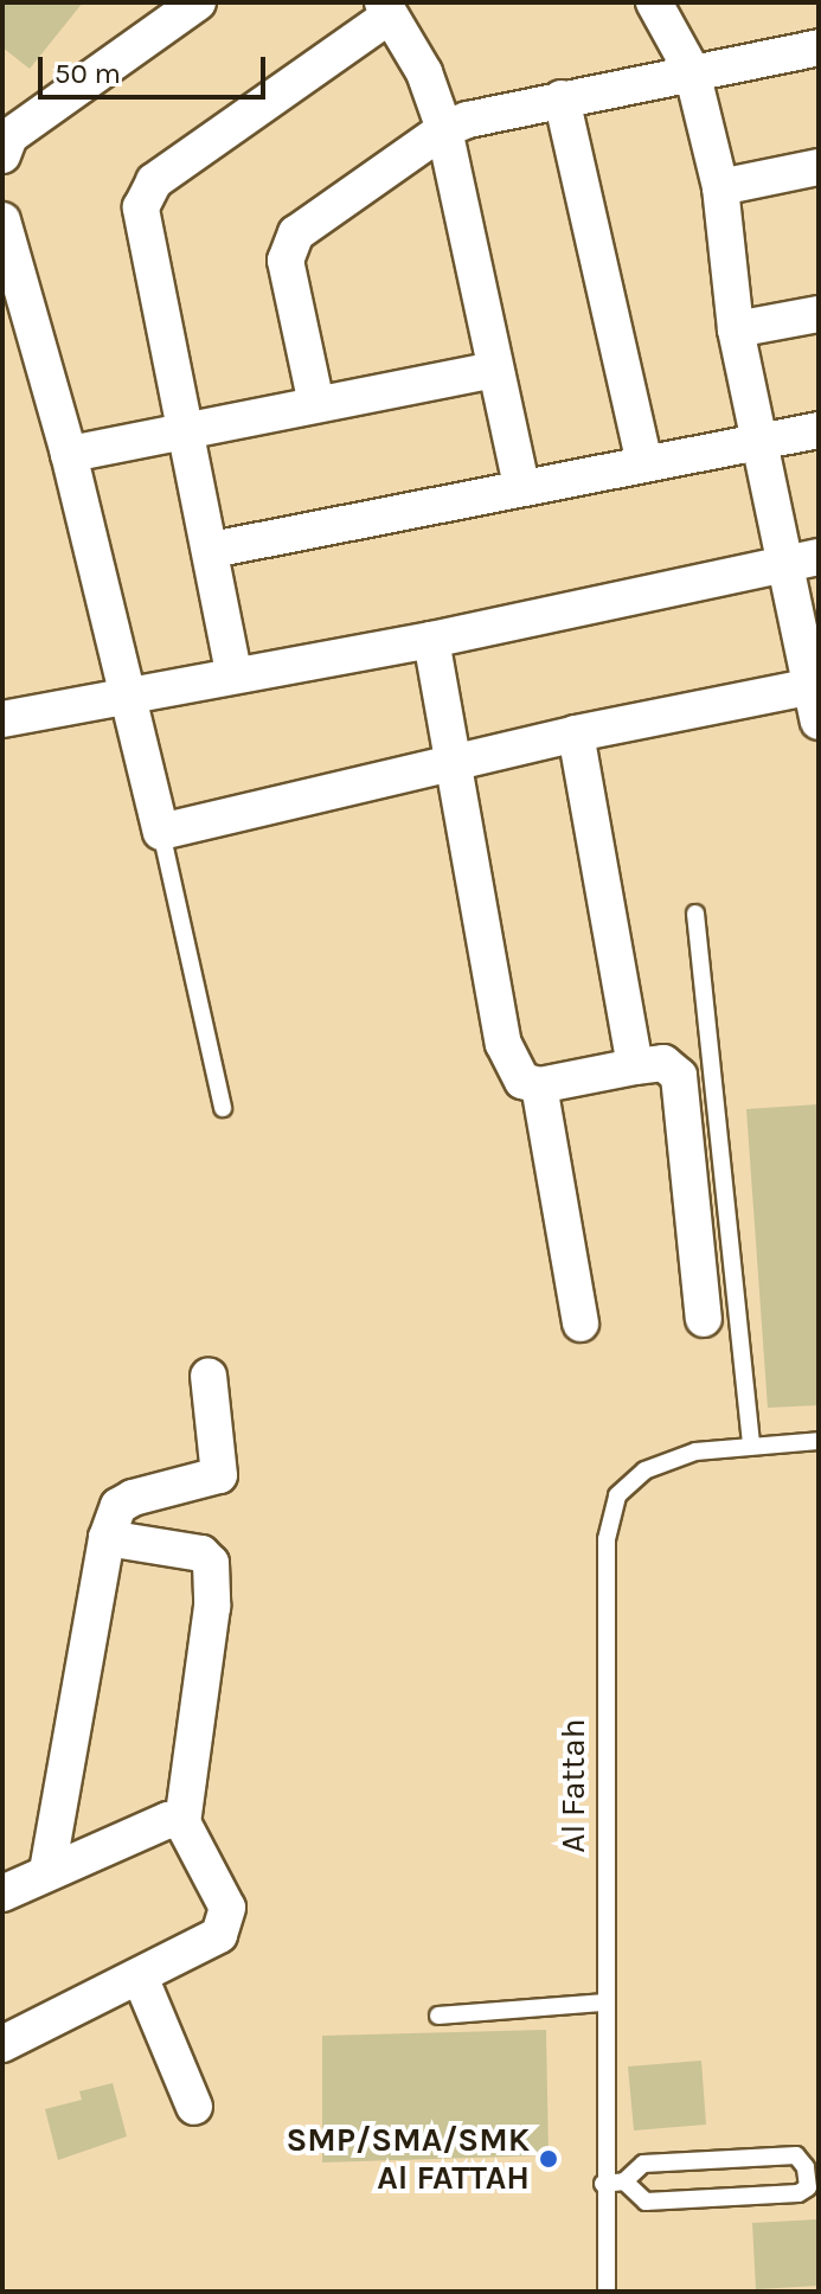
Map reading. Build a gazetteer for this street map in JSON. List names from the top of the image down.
{
  "streets": {
    "lane": ["Al Fattah"]
  },
  "places": ["SMP/SMA/SMK Al FATTAH"],
  "scale_bar": "50 m"
}
